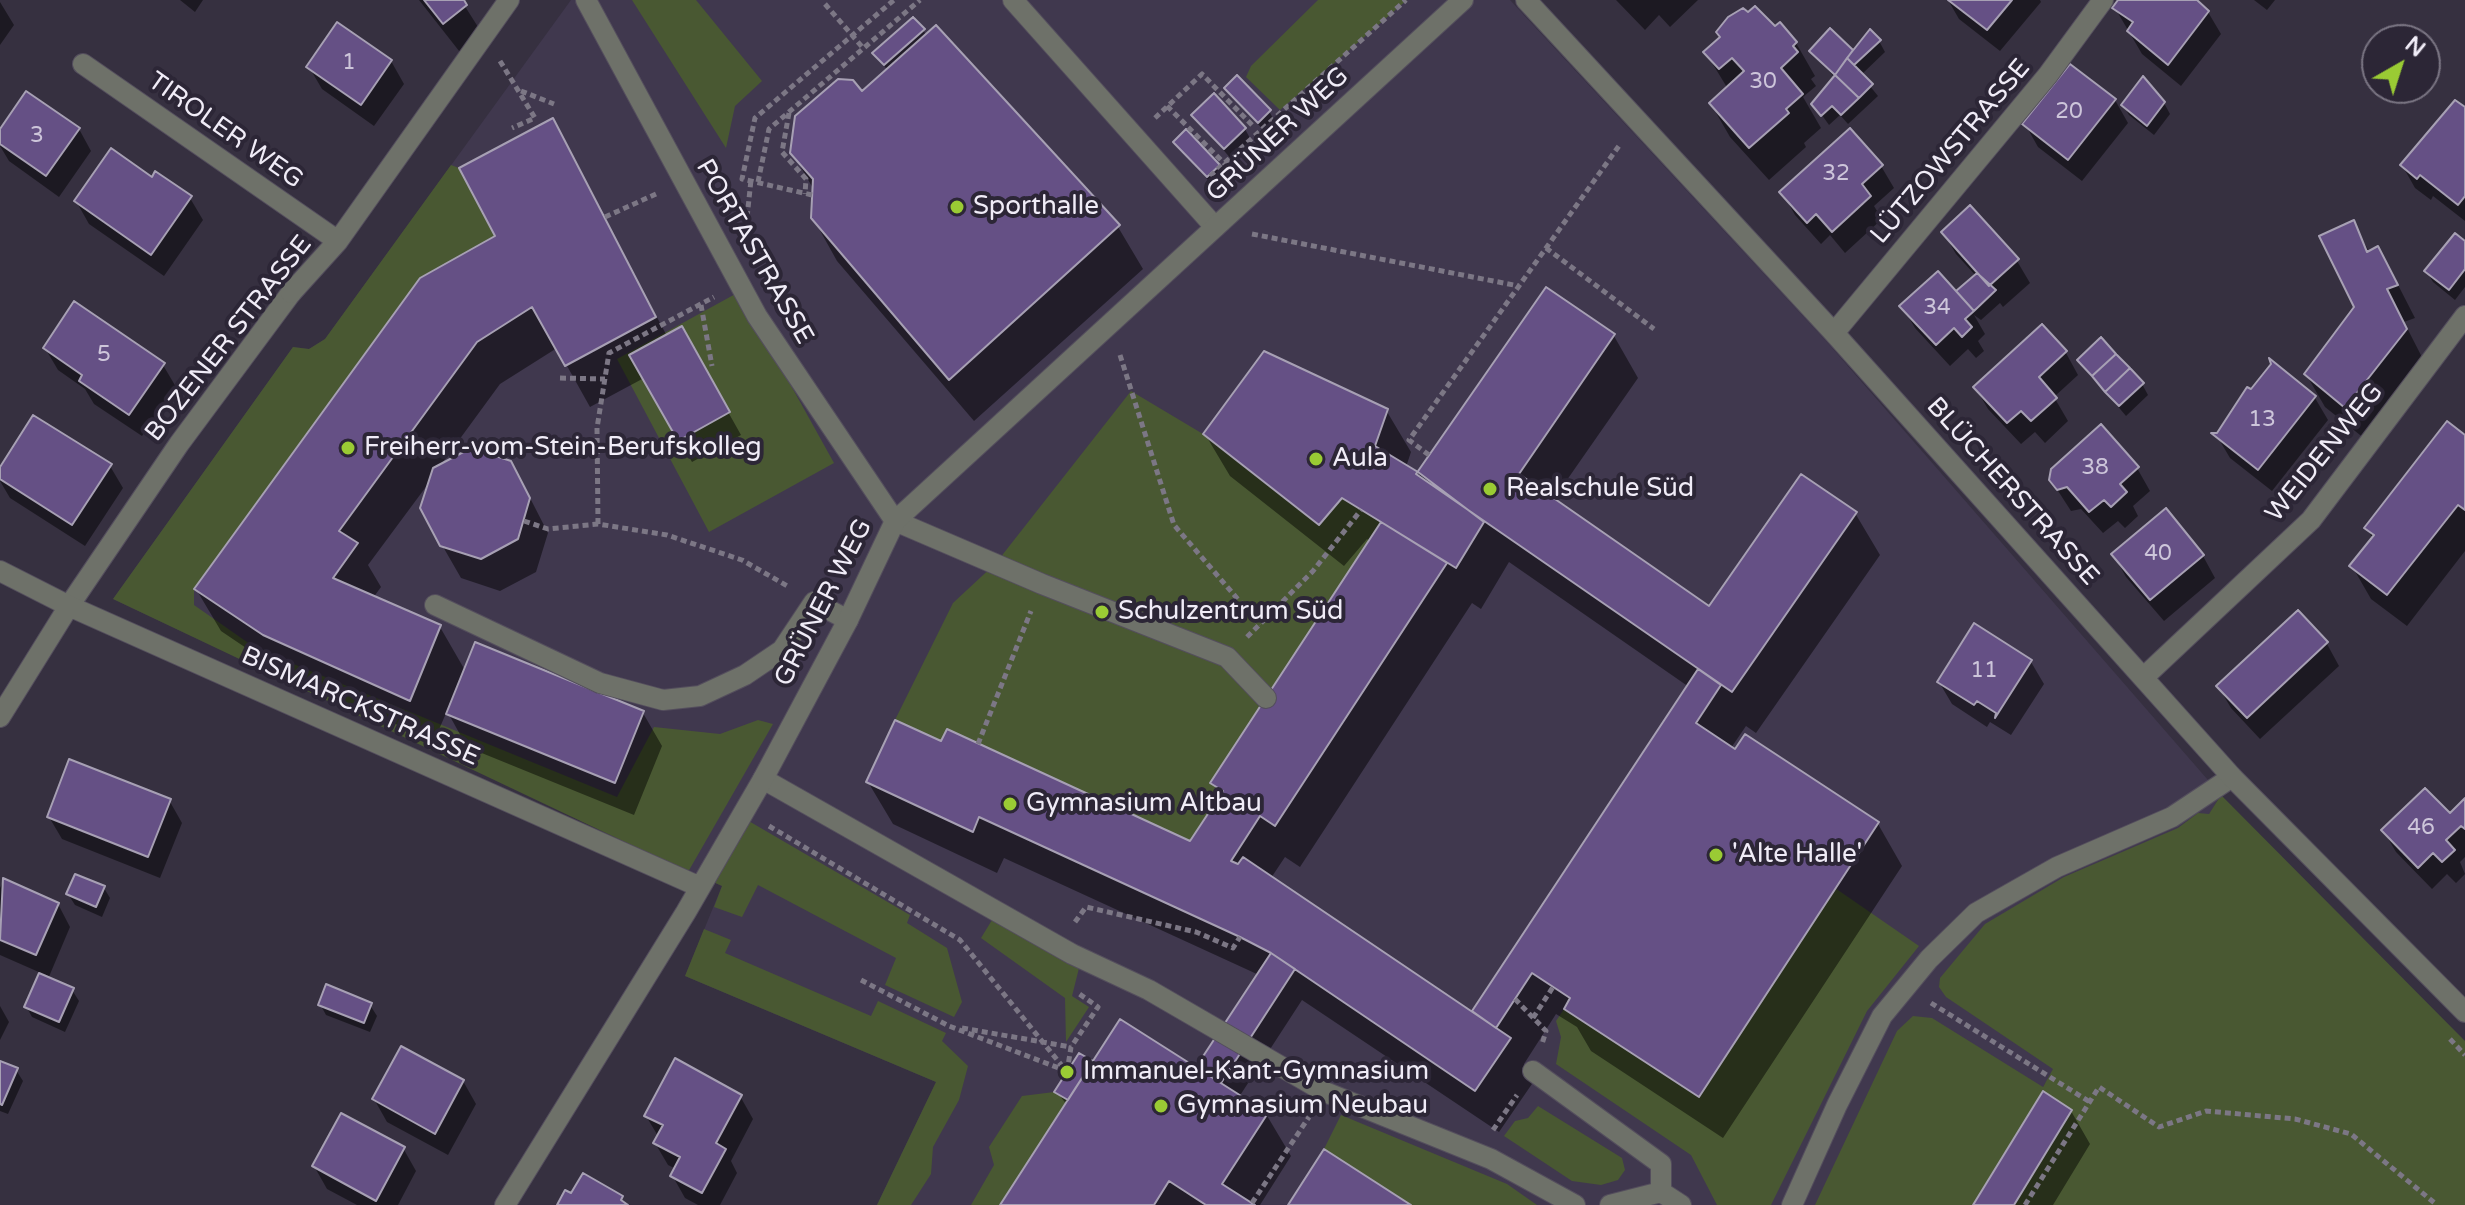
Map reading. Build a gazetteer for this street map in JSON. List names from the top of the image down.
{
  "streets": {
    "street": [
      "TIROLER WEG",
      "GRÜNER WEG",
      "LÜTZOWSTRASSE",
      "PORTASTRASSE",
      "BOZENER STRASSE",
      "WEIDENWEG",
      "BLÜCHERSTRASSE",
      "BISMARCKSTRASSE"
    ]
  },
  "crossings": [
    ["TIROLER WEG", "BOZENER STRASSE"],
    ["GRÜNER WEG", "PORTASTRASSE"],
    ["GRÜNER WEG", "BISMARCKSTRASSE"],
    ["LÜTZOWSTRASSE", "BLÜCHERSTRASSE"],
    ["BOZENER STRASSE", "BISMARCKSTRASSE"],
    ["WEIDENWEG", "BLÜCHERSTRASSE"]
  ],
  "places": [
    "Sporthalle",
    "Freiherr-vom-Stein-Berufskolleg",
    "Aula",
    "Realschule Süd",
    "Schulzentrum Süd",
    "Gymnasium Altbau",
    "'Alte Halle'",
    "Immanuel-Kant-Gymnasium",
    "Gymnasium Neubau"
  ],
  "house_numbers": [
    "1",
    "30",
    "20",
    "3",
    "32",
    "34",
    "5",
    "13",
    "38",
    "40",
    "11",
    "46"
  ],
  "north": "top right"
}
